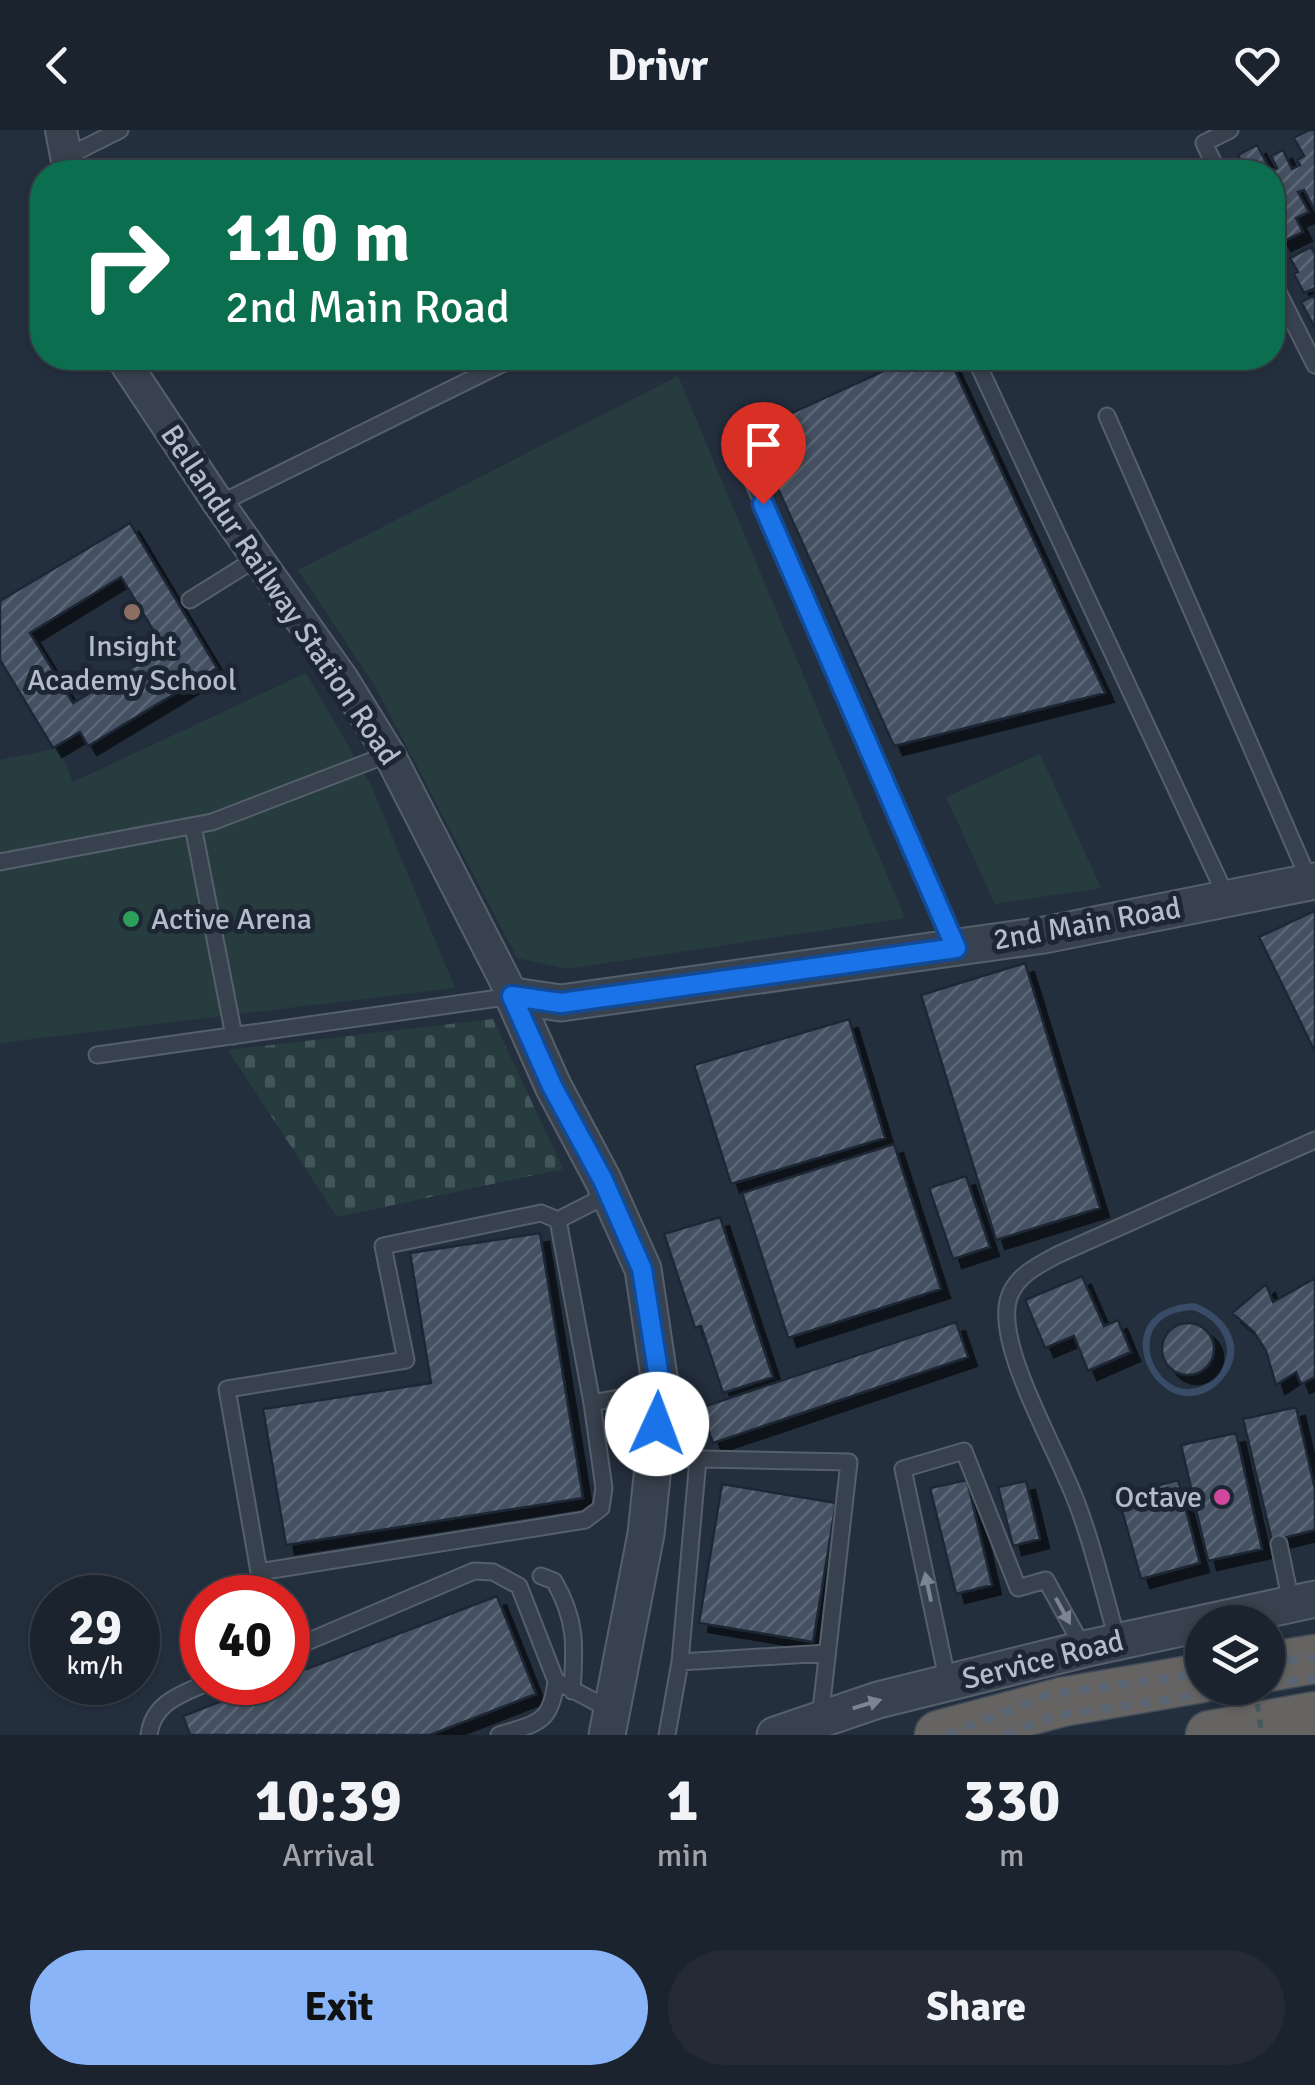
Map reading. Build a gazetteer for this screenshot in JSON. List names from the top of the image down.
{
  "streets": {
    "street": ["Bellandur Railway Station Road", "2nd Main Road", "Service Road"]
  },
  "crossings": [
    ["Bellandur Railway Station Road", "2nd Main Road"]
  ],
  "places": ["Insight Academy School", "Active Arena", "Octave"],
  "page": {
    "header": "Drivr",
    "turn": ["110 m", "2nd Main Road"],
    "speed": "29 km/h",
    "limit": "40",
    "eta": [
      "10:39",
      "Arrival",
      "1",
      "min",
      "330",
      "m"
    ],
    "buttons": ["Exit", "Share"]
  }
}
